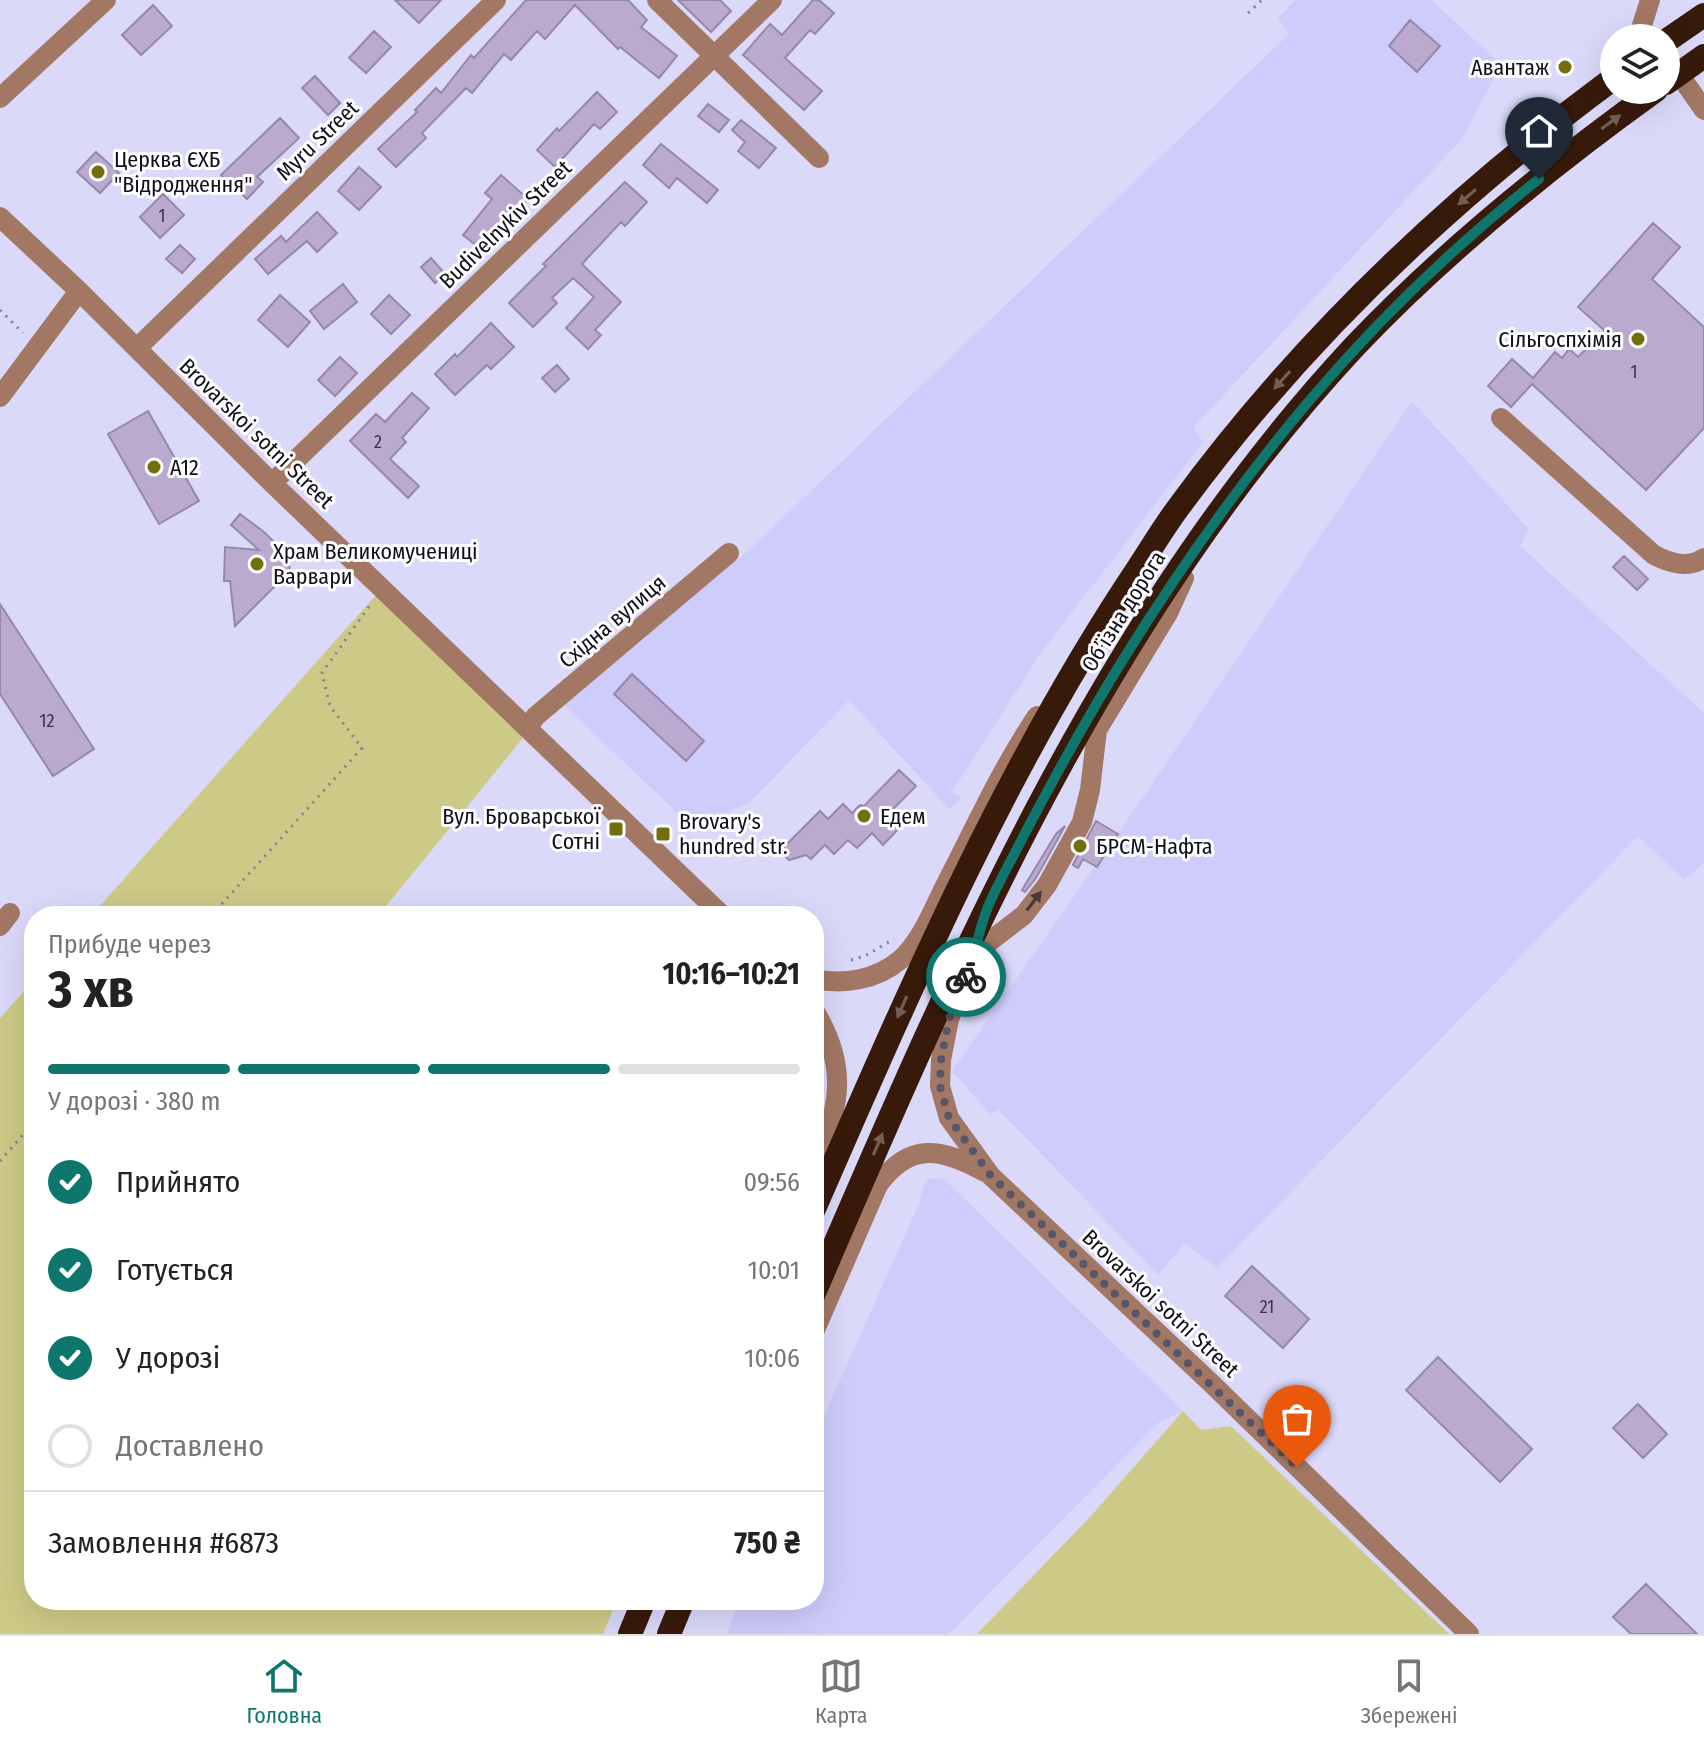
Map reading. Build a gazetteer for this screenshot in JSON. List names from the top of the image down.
{
  "streets": {
    "highway": ["Обʼїзна дорога"],
    "street": [
      "Myru Street",
      "Budivelnykiv Street",
      "Brovarskoi sotni Street",
      "Східна вулиця"
    ]
  },
  "crossings": [
    ["Myru Street", "Brovarskoi sotni Street"],
    ["Budivelnykiv Street", "Brovarskoi sotni Street"],
    ["Brovarskoi sotni Street", "Обʼїзна дорога"],
    ["Brovarskoi sotni Street", "Східна вулиця"]
  ],
  "places": {
    "other": [
      "Авантаж",
      "Церква ЄХБ \"Відродження\"",
      "Сільгоспхімія",
      "А12",
      "Храм Великомучениці Варвари",
      "Едем",
      "БРСМ-Нафта"
    ],
    "transit": ["Вул. Броварської Cотні", "Brovary's hundred str."]
  },
  "house_numbers": [
    "1",
    "1",
    "2",
    "12",
    "21"
  ],
  "page": {
    "heading": ["3 хв", "Прибуде через", "10:16–10:21"],
    "panel": ["Замовлення #6873", "750 ₴"],
    "bar": "У дорозі · 380 m",
    "list": [
      ["Прийнято", "09:56"],
      ["Готується", "10:01"],
      ["У дорозі", "10:06"],
      "Доставлено"
    ],
    "tabs": ["Головна", "Карта", "Збережені"]
  }
}
